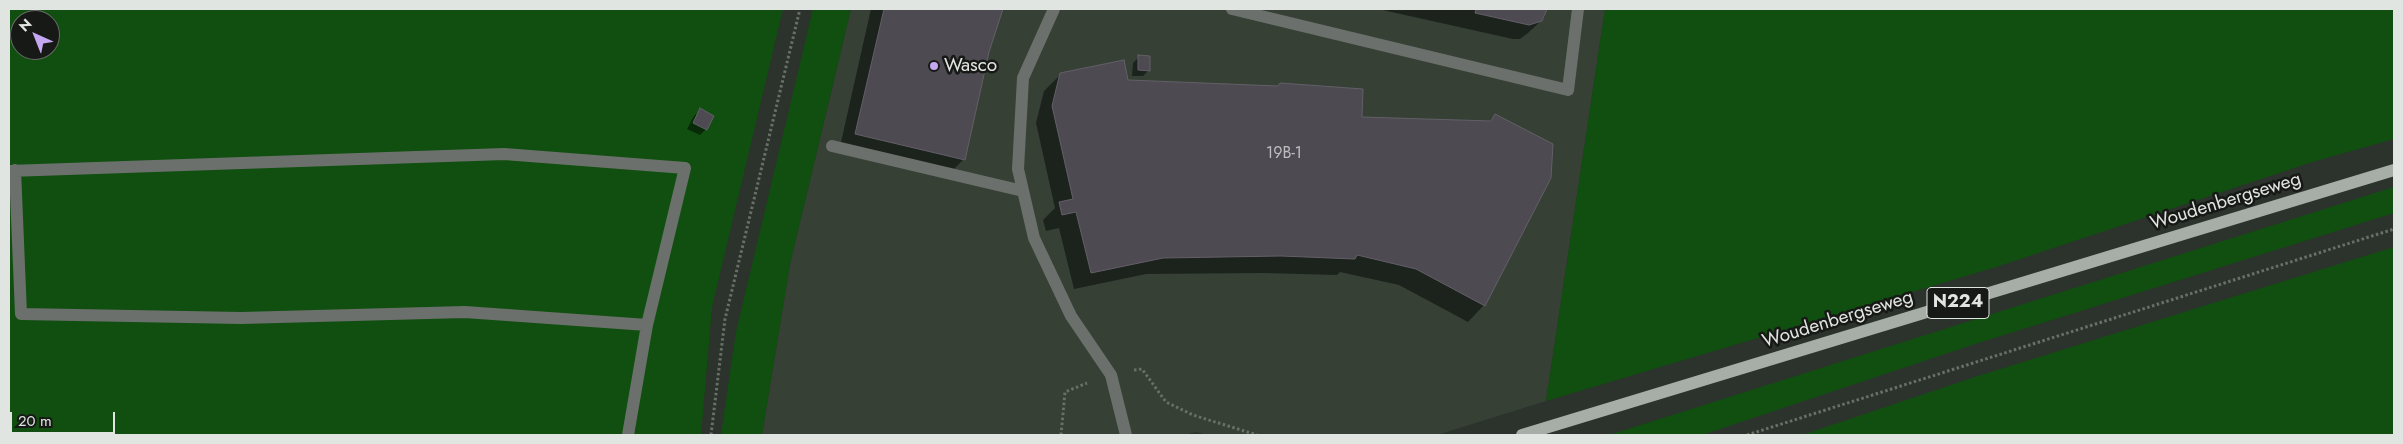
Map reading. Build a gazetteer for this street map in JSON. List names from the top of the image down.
{
  "streets": {
    "main road": ["Woudenbergseweg", "N224"]
  },
  "places": ["Wasco"],
  "house_numbers": ["19B-1"],
  "scale_bar": "20 m",
  "north": "top left"
}
